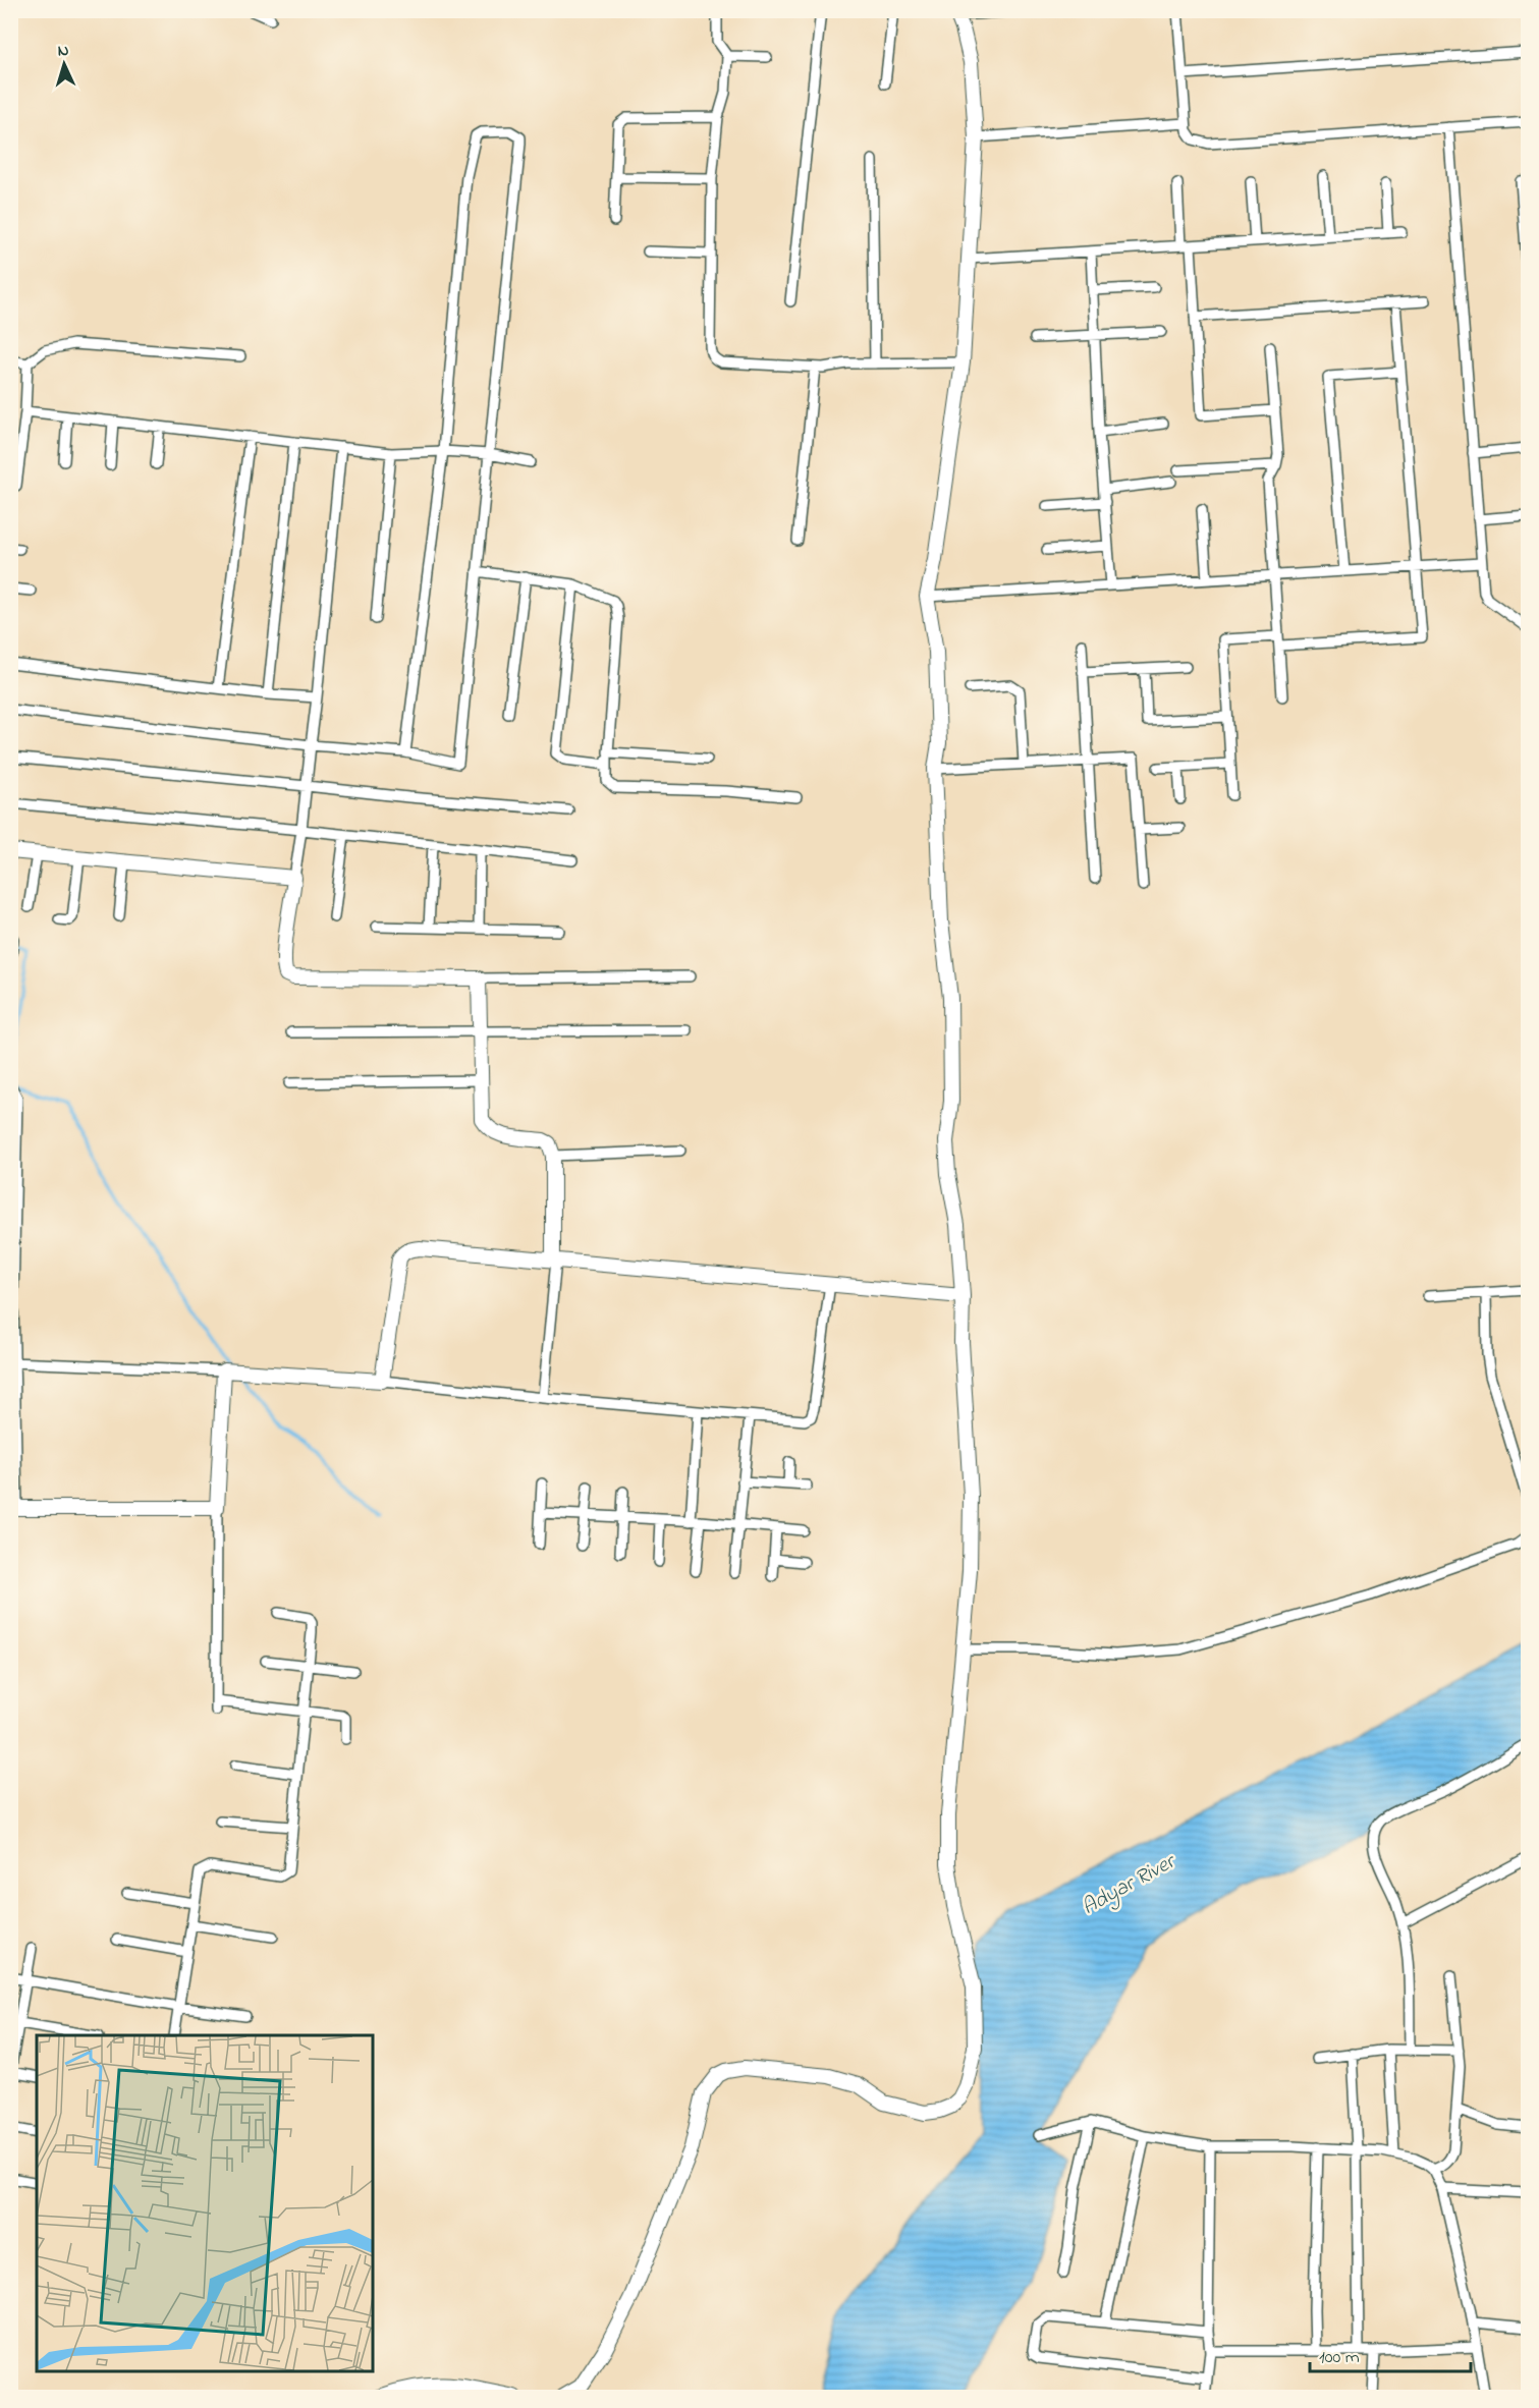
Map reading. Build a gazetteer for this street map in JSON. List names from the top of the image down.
{
  "water": ["Adyar River"],
  "scale_bar": "100 m",
  "north": "top"
}
